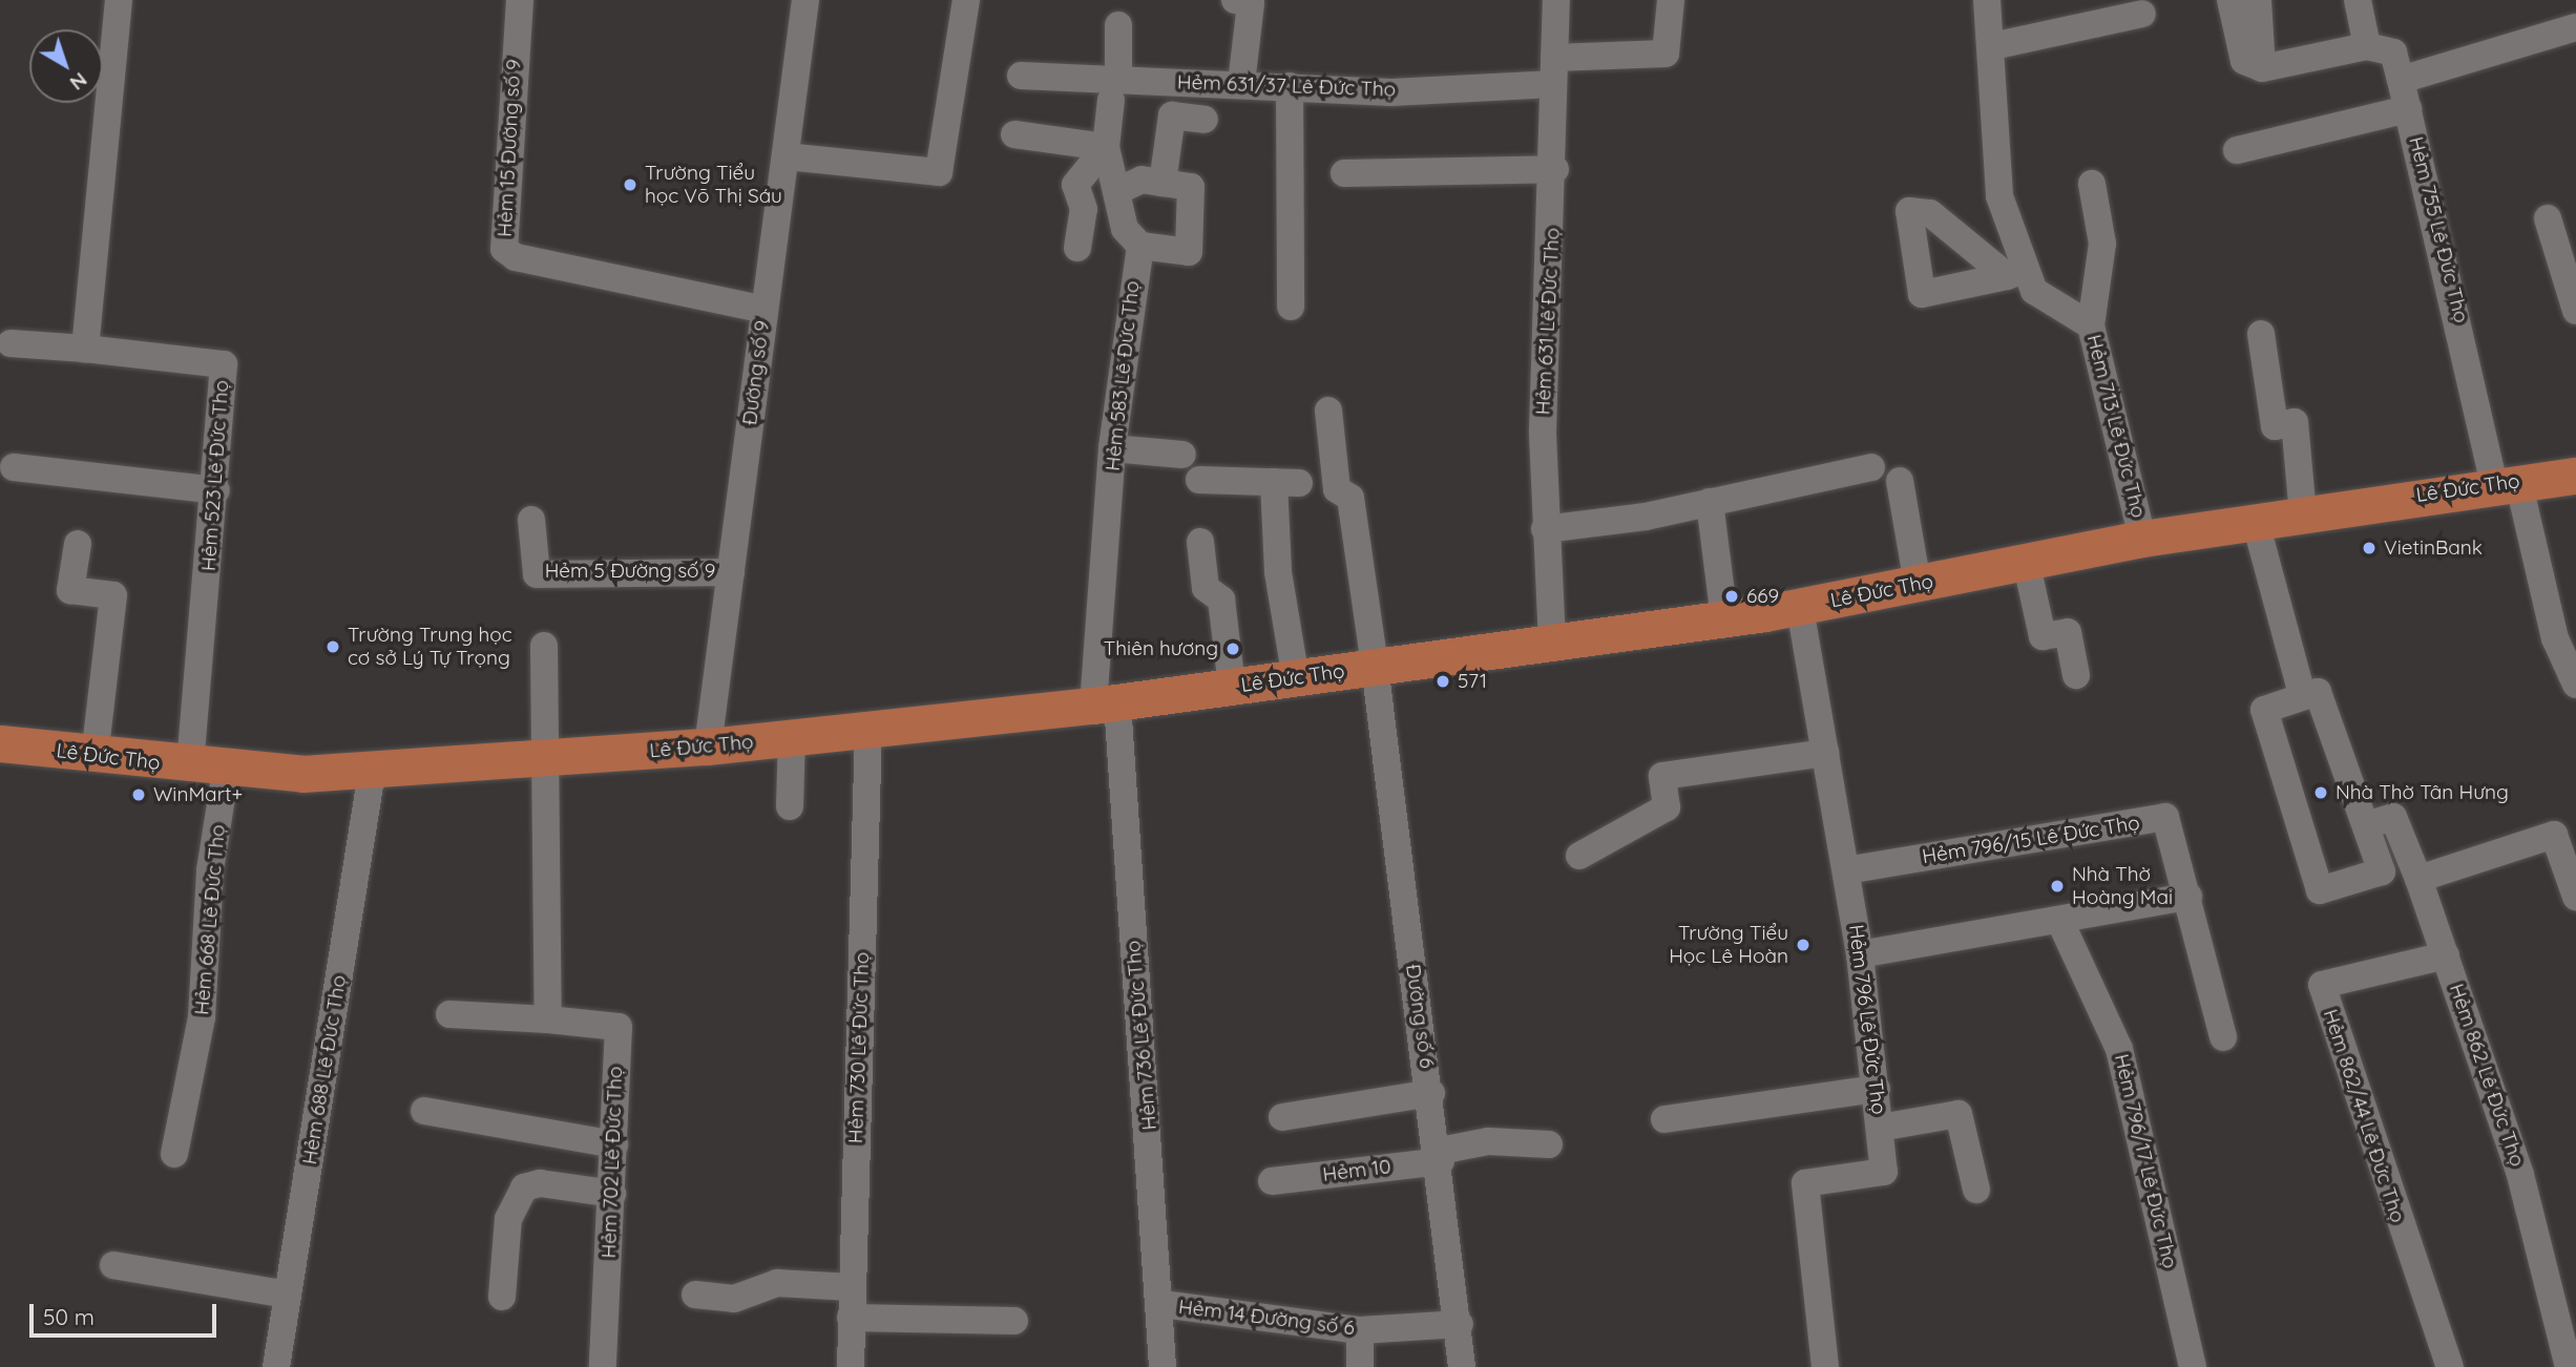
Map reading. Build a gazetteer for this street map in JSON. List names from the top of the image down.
{
  "streets": {
    "main road": ["Lê Đức Thọ"],
    "street": [
      "Hẻm 631/37 Lê Đức Thọ",
      "Hẻm 15 Đường số 9",
      "Hẻm 755 Lê Đức Thọ",
      "Hẻm 631 Lê Đức Thọ",
      "Đường số 9",
      "Hẻm 583 Lê Đức Thọ",
      "Hẻm 713 Lê Đức Thọ",
      "Hẻm 523 Lê Đức Thọ",
      "Hẻm 5 Đường số 9",
      "Hẻm 796/15 Lê Đức Thọ",
      "Hẻm 668 Lê Đức Thọ",
      "Đường số 6",
      "Hẻm 796 Lê Đức Thọ",
      "Hẻm 736 Lê Đức Thọ",
      "Hẻm 730 Lê Đức Thọ",
      "Hẻm 688 Lê Đức Thọ",
      "Hẻm 862 Lê Đức Thọ",
      "Hẻm 862/44 Lê Đức Thọ",
      "Hẻm 796/17 Lê Đức Thọ",
      "Hẻm 702 Lê Đức Thọ",
      "Hẻm 10",
      "Hẻm 14 Đường số 6"
    ]
  },
  "crossings": [
    ["Hẻm 631/37 Lê Đức Thọ", "Hẻm 631 Lê Đức Thọ"],
    ["Hẻm 15 Đường số 9", "Đường số 9"],
    ["Hẻm 755 Lê Đức Thọ", "Lê Đức Thọ"],
    ["Hẻm 631 Lê Đức Thọ", "Lê Đức Thọ"],
    ["Đường số 9", "Lê Đức Thọ"],
    ["Đường số 9", "Hẻm 5 Đường số 9"],
    ["Hẻm 583 Lê Đức Thọ", "Lê Đức Thọ"],
    ["Hẻm 583 Lê Đức Thọ", "Hẻm 736 Lê Đức Thọ"],
    ["Hẻm 713 Lê Đức Thọ", "Lê Đức Thọ"],
    ["Hẻm 523 Lê Đức Thọ", "Lê Đức Thọ"],
    ["Hẻm 523 Lê Đức Thọ", "Hẻm 668 Lê Đức Thọ"],
    ["Lê Đức Thọ", "Hẻm 668 Lê Đức Thọ"],
    ["Lê Đức Thọ", "Đường số 6"],
    ["Lê Đức Thọ", "Hẻm 796 Lê Đức Thọ"],
    ["Lê Đức Thọ", "Hẻm 736 Lê Đức Thọ"],
    ["Lê Đức Thọ", "Hẻm 730 Lê Đức Thọ"],
    ["Lê Đức Thọ", "Hẻm 688 Lê Đức Thọ"],
    ["Hẻm 796/15 Lê Đức Thọ", "Hẻm 796 Lê Đức Thọ"],
    ["Đường số 6", "Hẻm 10"],
    ["Đường số 6", "Hẻm 14 Đường số 6"],
    ["Hẻm 736 Lê Đức Thọ", "Hẻm 14 Đường số 6"],
    ["Hẻm 862 Lê Đức Thọ", "Hẻm 862/44 Lê Đức Thọ"]
  ],
  "places": [
    "Trường Tiểu học Võ Thị Sáu",
    "VietinBank",
    "669",
    "Trường Trung học cơ sở Lý Tự Trọng",
    "Thiên hương",
    "571",
    "Nhà Thờ Tân Hưng",
    "WinMart+",
    "Nhà Thờ Hoàng Mai",
    "Trường Tiểu Học Lê Hoàn"
  ],
  "scale_bar": "50 m",
  "north": "bottom right"
}
